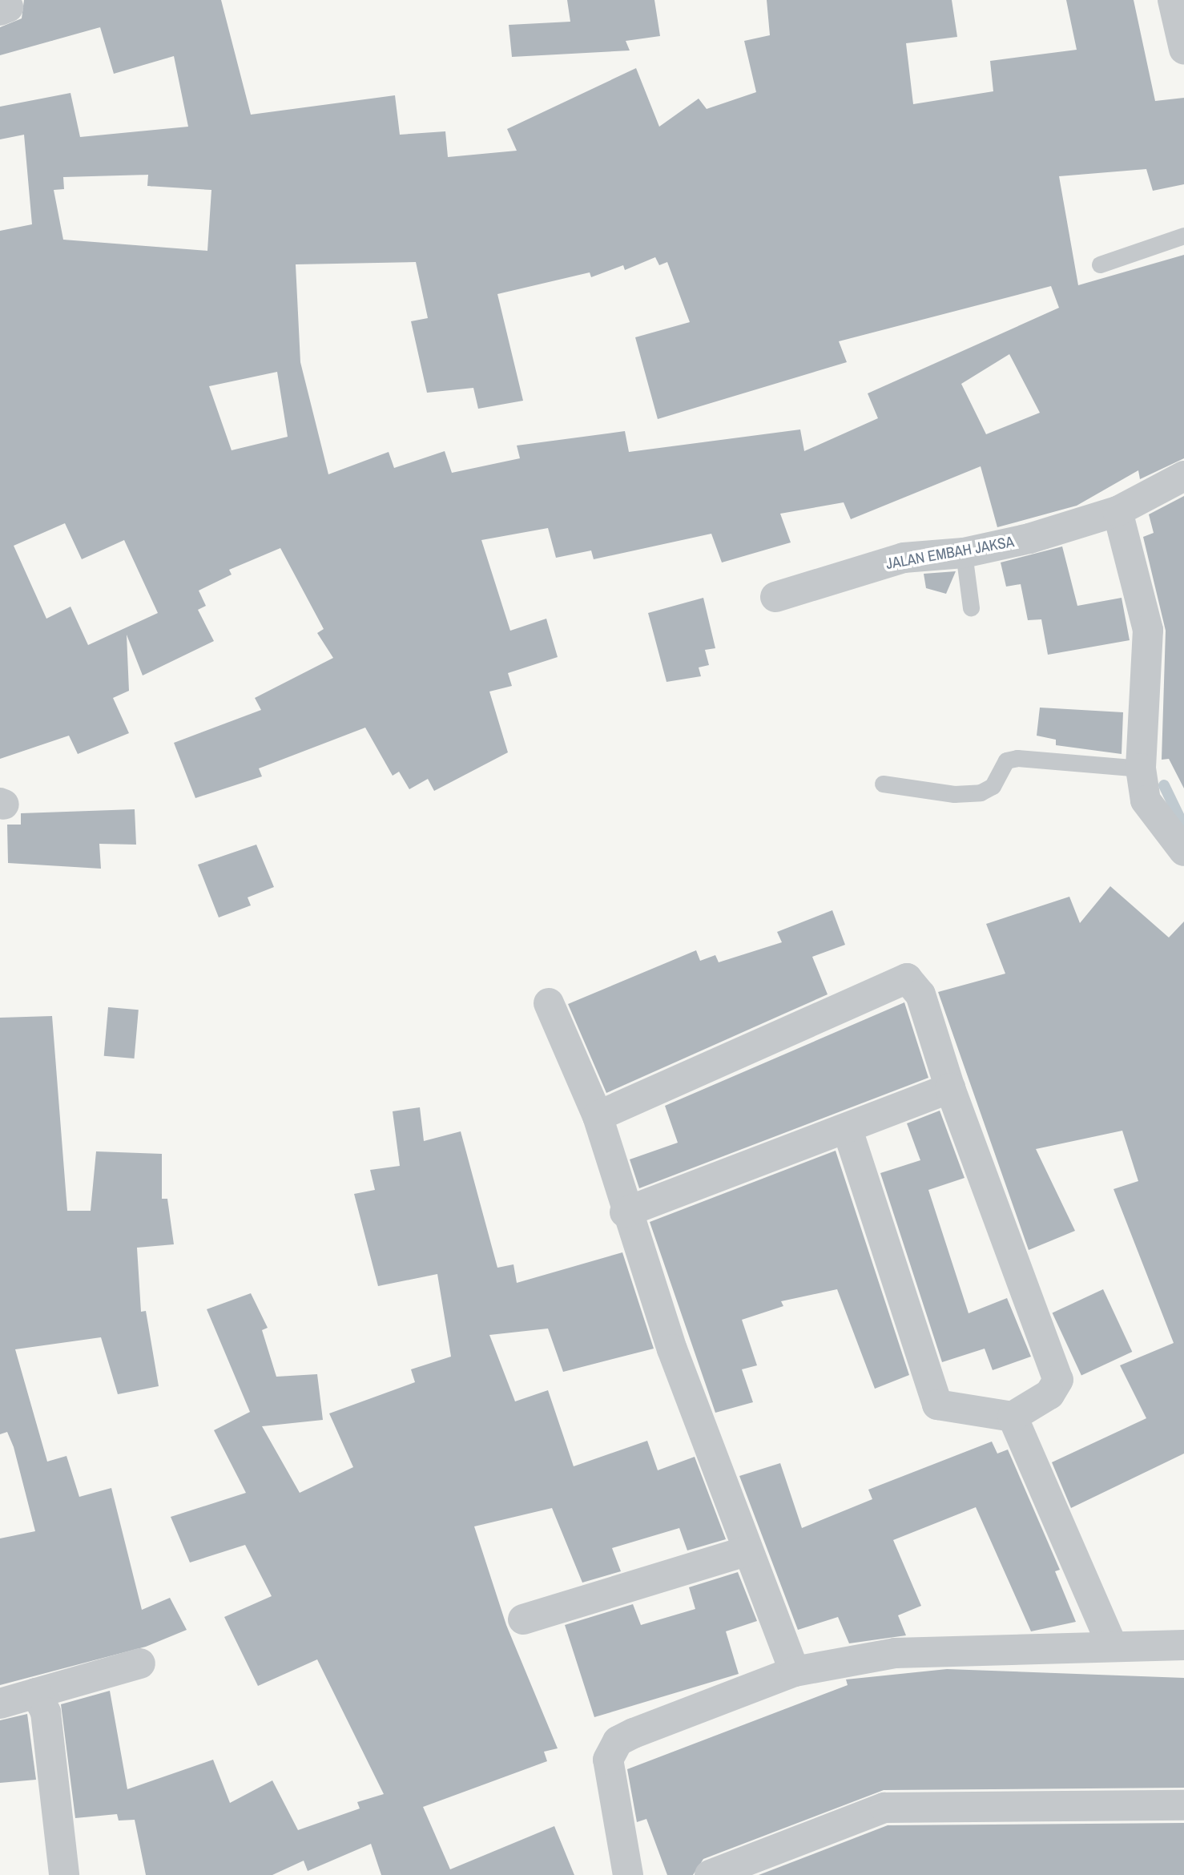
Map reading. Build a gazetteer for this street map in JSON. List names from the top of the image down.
{
  "streets": {
    "street": ["JALAN EMBAH JAKSA"]
  }
}
